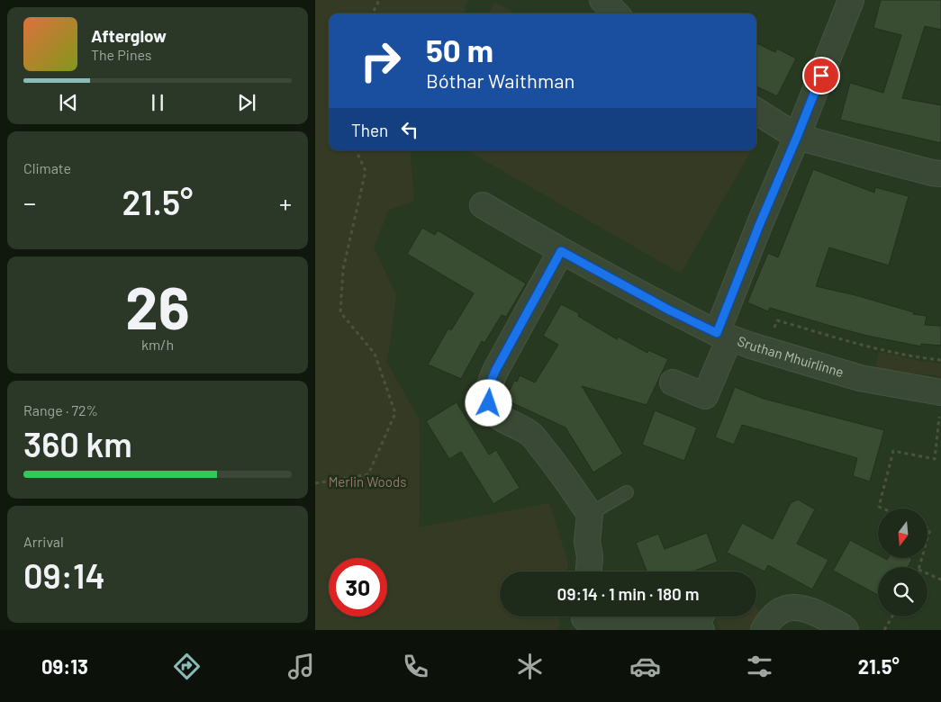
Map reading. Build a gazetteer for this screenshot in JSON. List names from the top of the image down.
{
  "streets": {
    "street": ["Sruthan Mhuirlinne"]
  },
  "parks": ["Merlin Woods"],
  "north": "bottom",
  "page": {
    "turn": ["50 m", "Bóthar Waithman"],
    "song": ["Afterglow", "The Pines"],
    "then": "Then",
    "tile": [
      "Climate",
      ["26", "km/h"],
      ["Range · 72%", "360 km"],
      ["Arrival", "09:14"]
    ],
    "heat": ["−", "21.5°", "+"],
    "limit": "30",
    "trip": "09:14 · 1 min · 180 m",
    "tabs": ["09:13", "21.5°"]
  }
}
